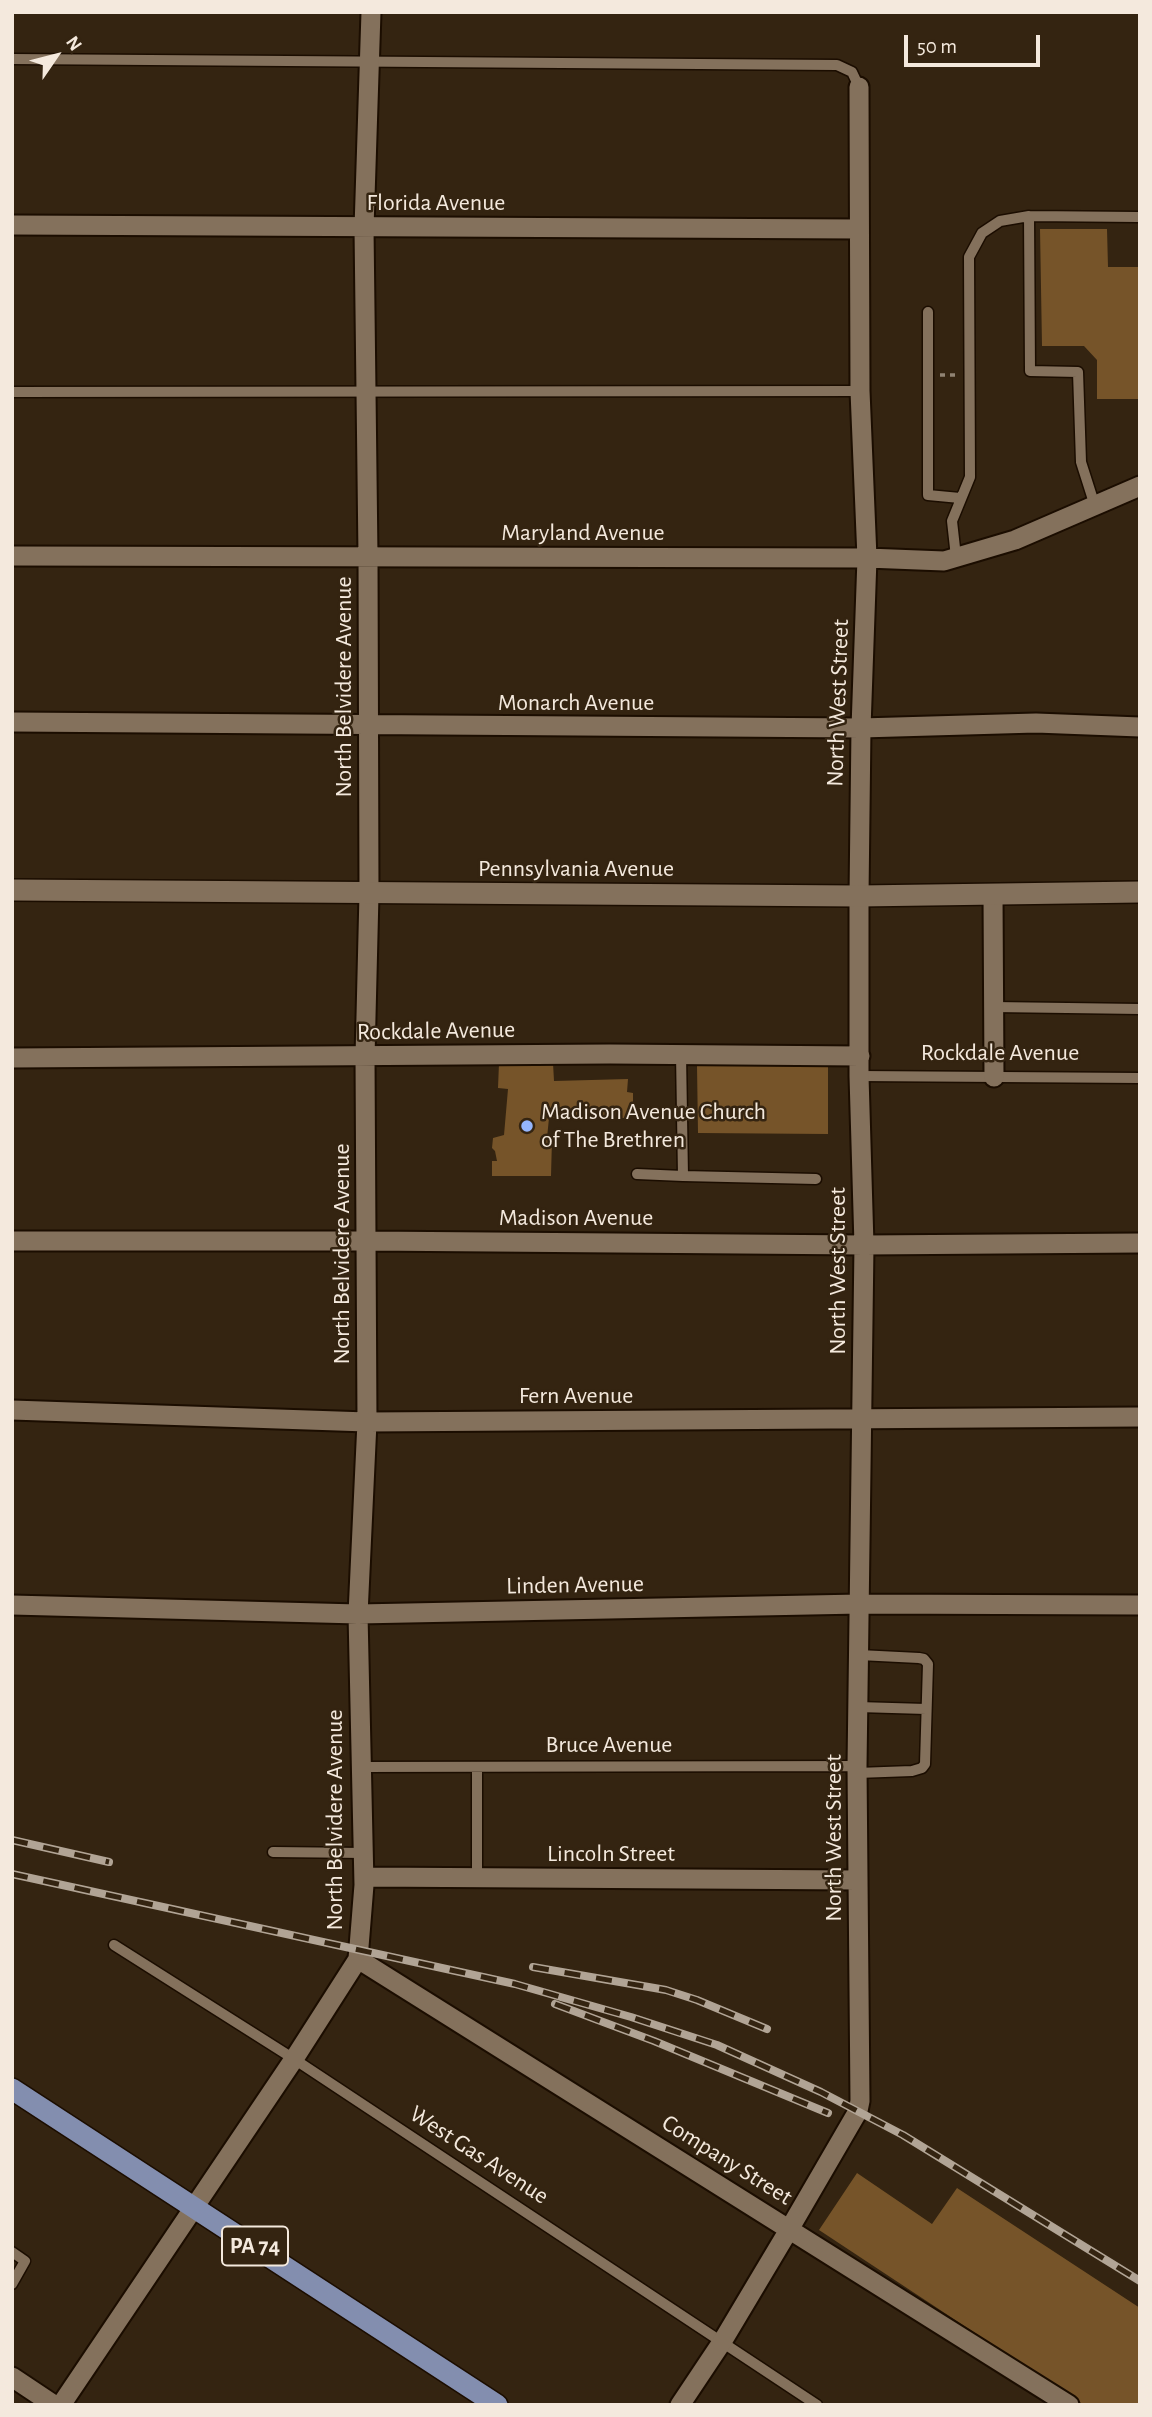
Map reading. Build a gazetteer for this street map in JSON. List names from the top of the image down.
{
  "streets": {
    "main road": ["PA 74"],
    "street": [
      "Florida Avenue",
      "Maryland Avenue",
      "North Belvidere Avenue",
      "Monarch Avenue",
      "North West Street",
      "Pennsylvania Avenue",
      "Rockdale Avenue",
      "Madison Avenue",
      "Fern Avenue",
      "Linden Avenue",
      "Lincoln Street",
      "Company Street"
    ],
    "lane": ["Bruce Avenue", "West Gas Avenue"]
  },
  "crossings": [
    ["Florida Avenue", "North Belvidere Avenue"],
    ["Florida Avenue", "North West Street"],
    ["Maryland Avenue", "North Belvidere Avenue"],
    ["Maryland Avenue", "North West Street"],
    ["North Belvidere Avenue", "Monarch Avenue"],
    ["North Belvidere Avenue", "Pennsylvania Avenue"],
    ["North Belvidere Avenue", "Rockdale Avenue"],
    ["North Belvidere Avenue", "Madison Avenue"],
    ["North Belvidere Avenue", "Fern Avenue"],
    ["North Belvidere Avenue", "Linden Avenue"],
    ["North Belvidere Avenue", "Bruce Avenue"],
    ["North Belvidere Avenue", "Lincoln Street"],
    ["North Belvidere Avenue", "West Gas Avenue"],
    ["North Belvidere Avenue", "Company Street"],
    ["North Belvidere Avenue", "PA 74"],
    ["Monarch Avenue", "North West Street"],
    ["North West Street", "Pennsylvania Avenue"],
    ["North West Street", "Rockdale Avenue"],
    ["North West Street", "Madison Avenue"],
    ["North West Street", "Fern Avenue"],
    ["North West Street", "Linden Avenue"],
    ["North West Street", "Bruce Avenue"],
    ["North West Street", "Lincoln Street"],
    ["North West Street", "West Gas Avenue"],
    ["North West Street", "Company Street"]
  ],
  "places": ["Madison Avenue Church of The Brethren"],
  "scale_bar": "50 m",
  "north": "top right"
}
